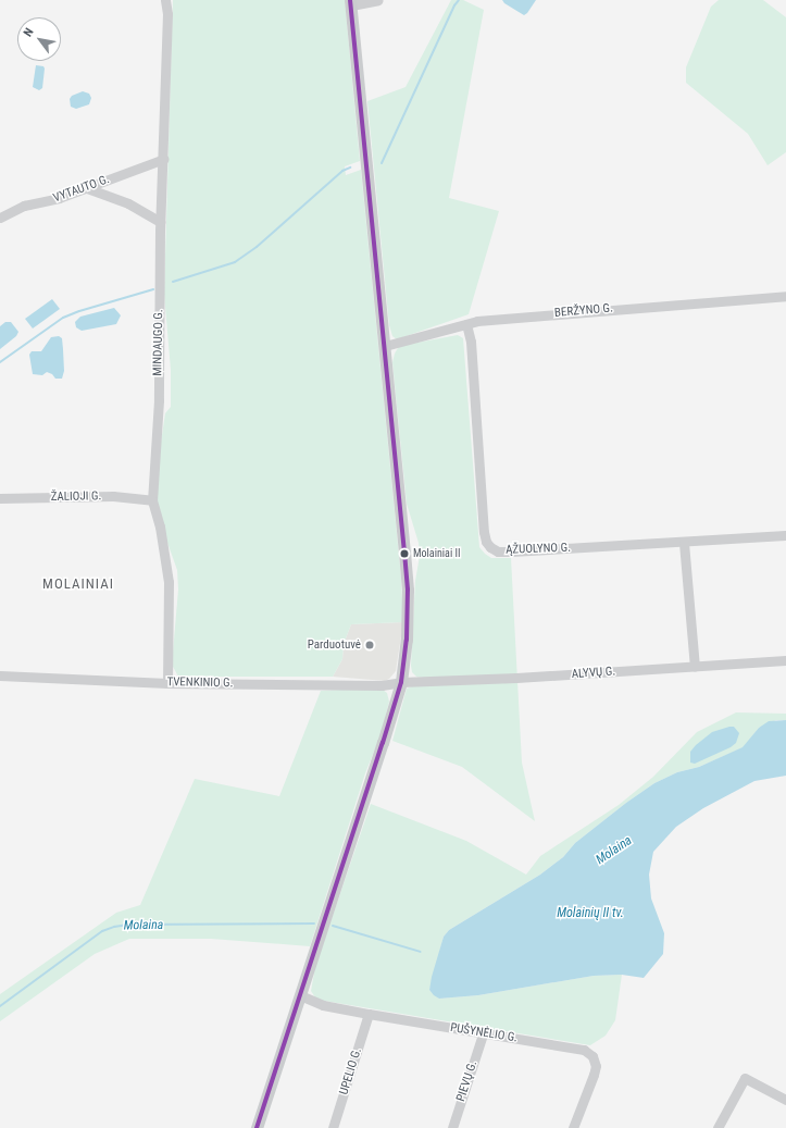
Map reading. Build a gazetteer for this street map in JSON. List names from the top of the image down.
{
  "streets": {
    "street": [
      "VYTAUTO G.",
      "BERŽYNO G.",
      "MINDAUGO G.",
      "ŽALIOJI G.",
      "ĄŽUOLYNO G.",
      "ALYVŲ G.",
      "TVENKINIO G.",
      "PUŠYNĖLIO G.",
      "UPELIO G.",
      "PIEVŲ G."
    ]
  },
  "crossings": [
    ["VYTAUTO G.", "MINDAUGO G."],
    ["BERŽYNO G.", "ĄŽUOLYNO G."],
    ["MINDAUGO G.", "ŽALIOJI G."],
    ["MINDAUGO G.", "TVENKINIO G."],
    ["ALYVŲ G.", "TVENKINIO G."],
    ["PUŠYNĖLIO G.", "UPELIO G."],
    ["PUŠYNĖLIO G.", "PIEVŲ G."]
  ],
  "districts": ["MOLAINIAI"],
  "water": ["Molaina", "Molainių II tv."],
  "places": ["Molainiai II", "Parduotuvė"],
  "north": "top left"
}
